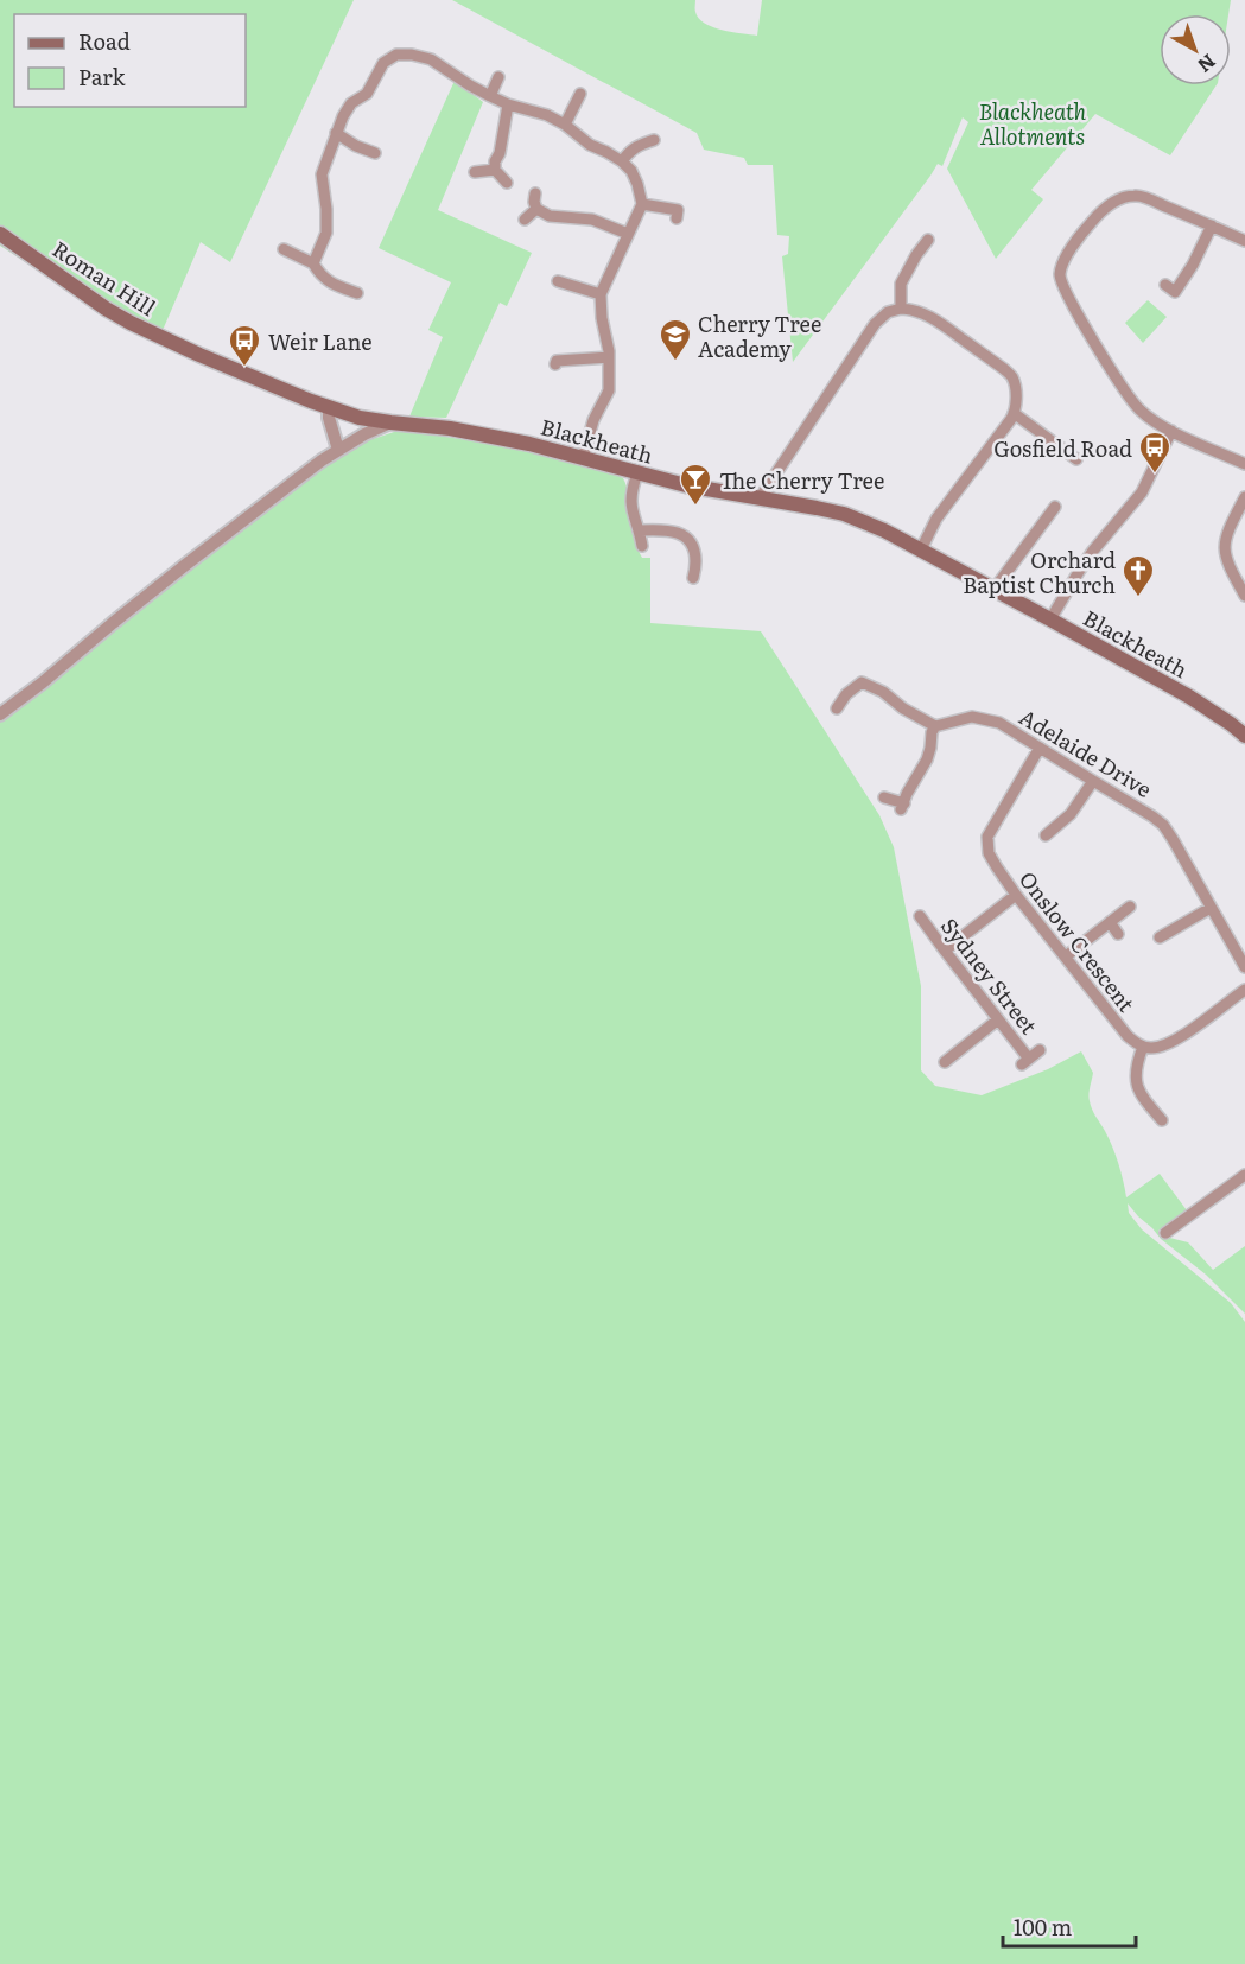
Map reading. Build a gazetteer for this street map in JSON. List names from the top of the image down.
{
  "streets": {
    "main road": ["Roman Hill", "Blackheath"],
    "street": ["Adelaide Drive", "Onslow Crescent", "Sydney Street"]
  },
  "crossings": [
    ["Roman Hill", "Blackheath"],
    ["Adelaide Drive", "Onslow Crescent"]
  ],
  "parks": ["Blackheath Allotments"],
  "places": {
    "school or university": ["Cherry Tree Academy"],
    "bus stop": ["Weir Lane", "Gosfield Road"],
    "bar": ["The Cherry Tree"],
    "church": ["Orchard Baptist Church"]
  },
  "legend": ["Road", "Park"],
  "scale_bar": "100 m",
  "north": "bottom right"
}
